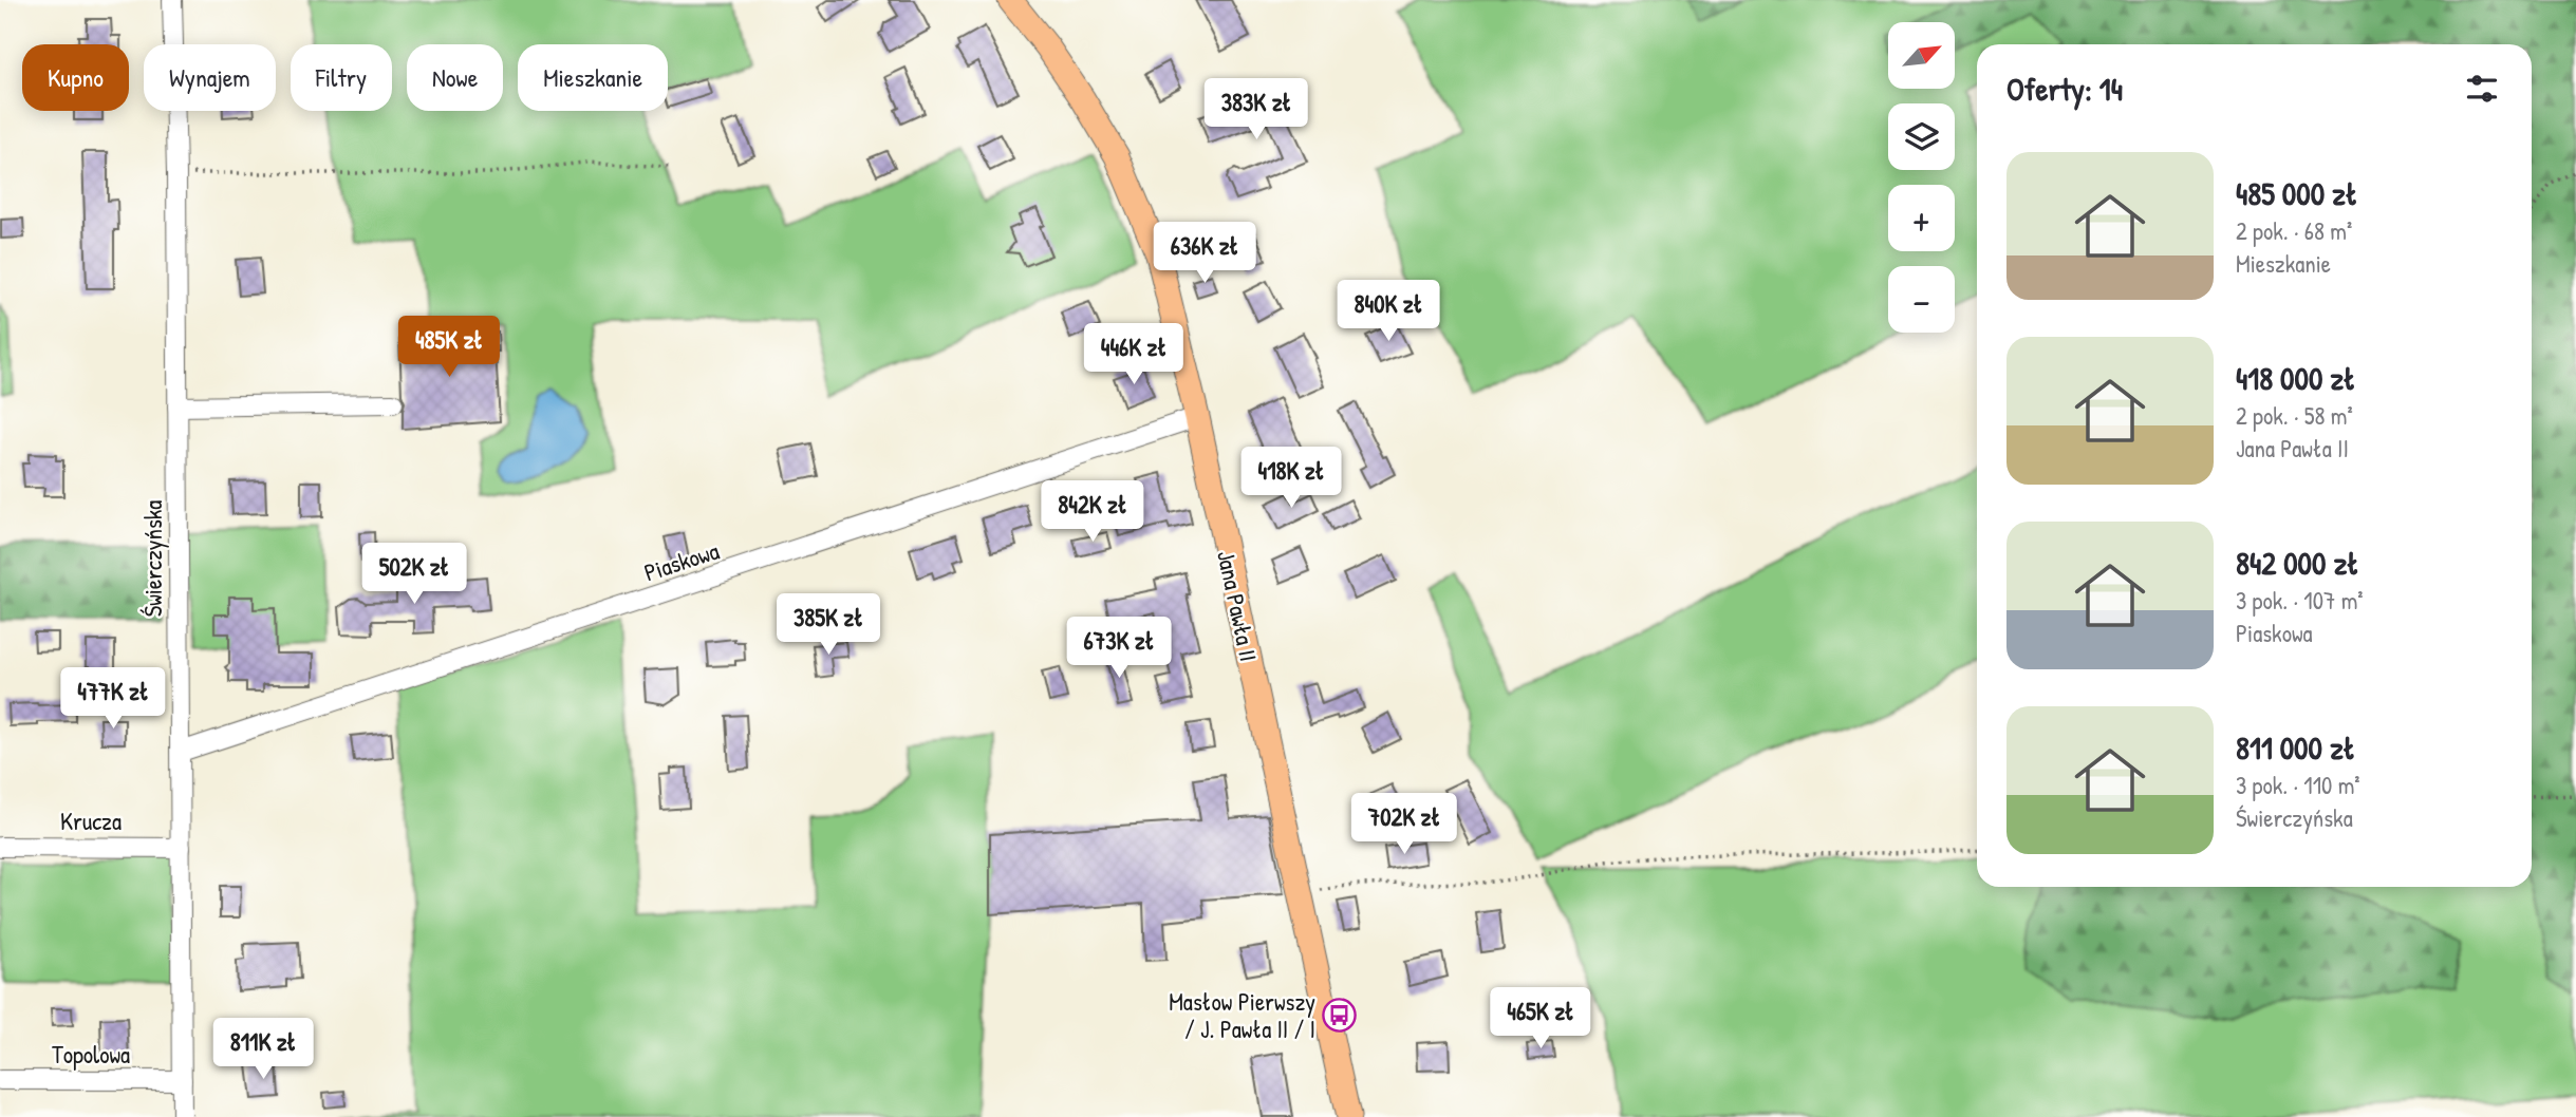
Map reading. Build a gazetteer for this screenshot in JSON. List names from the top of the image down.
{
  "streets": {
    "main road": ["Jana Pawła II"],
    "street": [
      "Świerczyńska",
      "Piaskowa",
      "Krucza",
      "Topolowa"
    ]
  },
  "crossings": [
    ["Świerczyńska", "Piaskowa"],
    ["Świerczyńska", "Krucza"],
    ["Świerczyńska", "Topolowa"],
    ["Piaskowa", "Jana Pawła II"]
  ],
  "places": {
    "bus stop": ["Masłow Pierwszy / J. Pawła II / I"]
  },
  "north": "top right",
  "page": {
    "map_buttons": ["+", "−"],
    "chip": [
      "Kupno",
      "Wynajem",
      "Filtry",
      "Nowe",
      "Mieszkanie"
    ],
    "heading": "Oferty: 14",
    "price": [
      "383K zł",
      "636K zł",
      "840K zł",
      "485K zł",
      "446K zł",
      "418K zł",
      "842K zł",
      "502K zł",
      "385K zł",
      "673K zł",
      "477K zł",
      "702K zł",
      "465K zł",
      "811K zł"
    ],
    "list": [
      {
        "name": "485 000 zł",
        "note": "2 pok. · 68 m² · Mieszkanie"
      },
      {
        "name": "418 000 zł",
        "note": "2 pok. · 58 m² · Jana Pawła II"
      },
      {
        "name": "842 000 zł",
        "note": "3 pok. · 107 m² · Piaskowa"
      },
      {
        "name": "811 000 zł",
        "note": "3 pok. · 110 m² · Świerczyńska"
      }
    ]
  }
}
